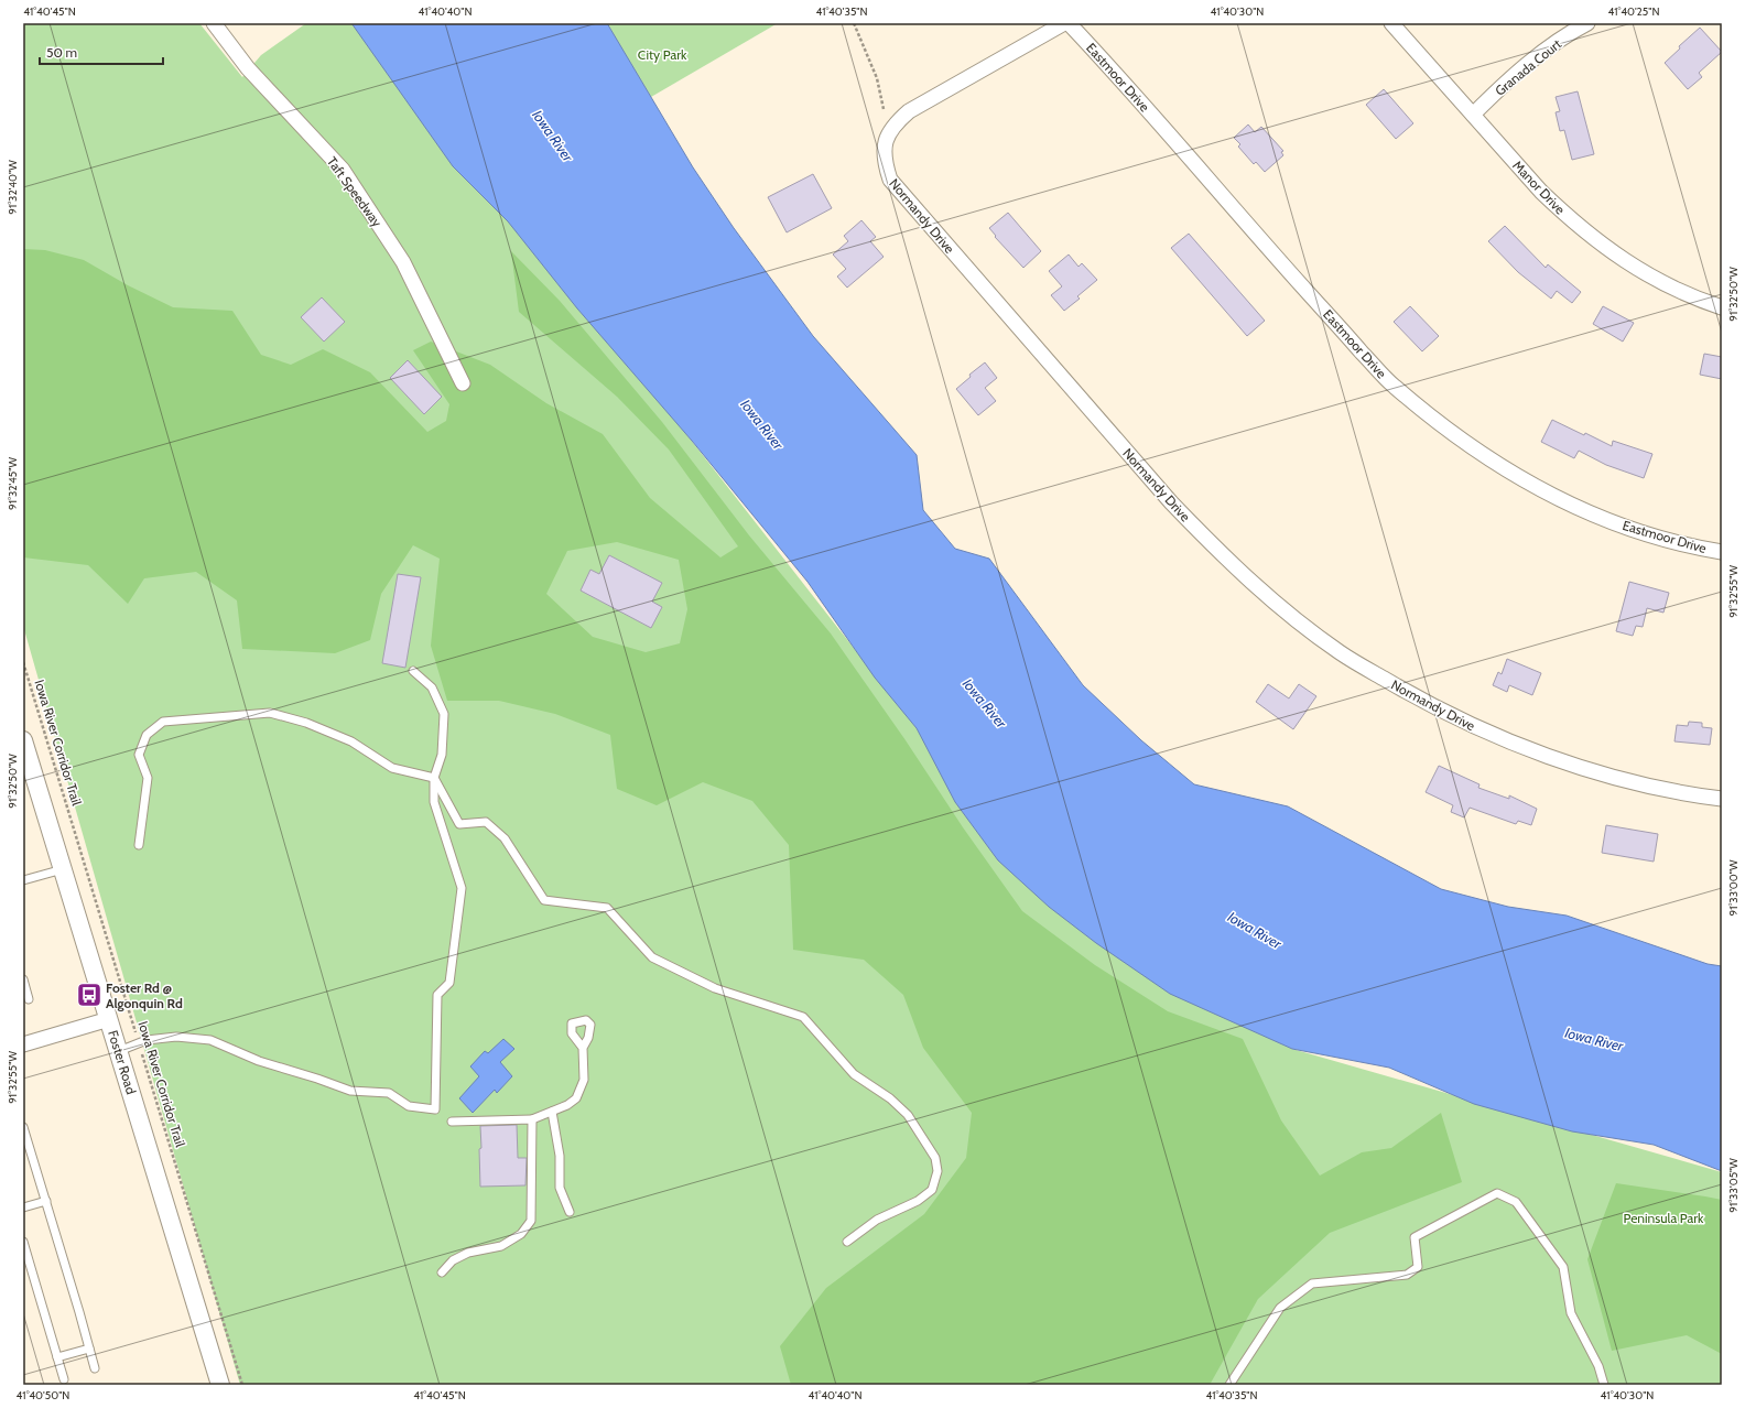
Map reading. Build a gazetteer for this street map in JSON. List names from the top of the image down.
{
  "streets": {
    "street": [
      "Granada Court",
      "Eastmoor Drive",
      "Manor Drive",
      "Taft Speedway",
      "Normandy Drive",
      "Foster Road"
    ],
    "path": ["Iowa River Corridor Trail"]
  },
  "crossings": [
    ["Granada Court", "Manor Drive"]
  ],
  "water": ["Iowa River"],
  "parks": ["City Park", "Peninsula Park"],
  "places": {
    "bus stop": ["Foster Rd @ Algonquin Rd"]
  },
  "scale_bar": "50 m",
  "coordinates": [
    "41°40'45\"N",
    "41°40'40\"N",
    "41°40'35\"N",
    "41°40'30\"N",
    "41°40'25\"N",
    "91°32'40\"W",
    "91°32'50\"W",
    "91°32'45\"W",
    "91°32'55\"W",
    "91°33'00\"W",
    "91°33'05\"W",
    "41°40'50\"N"
  ]
}
